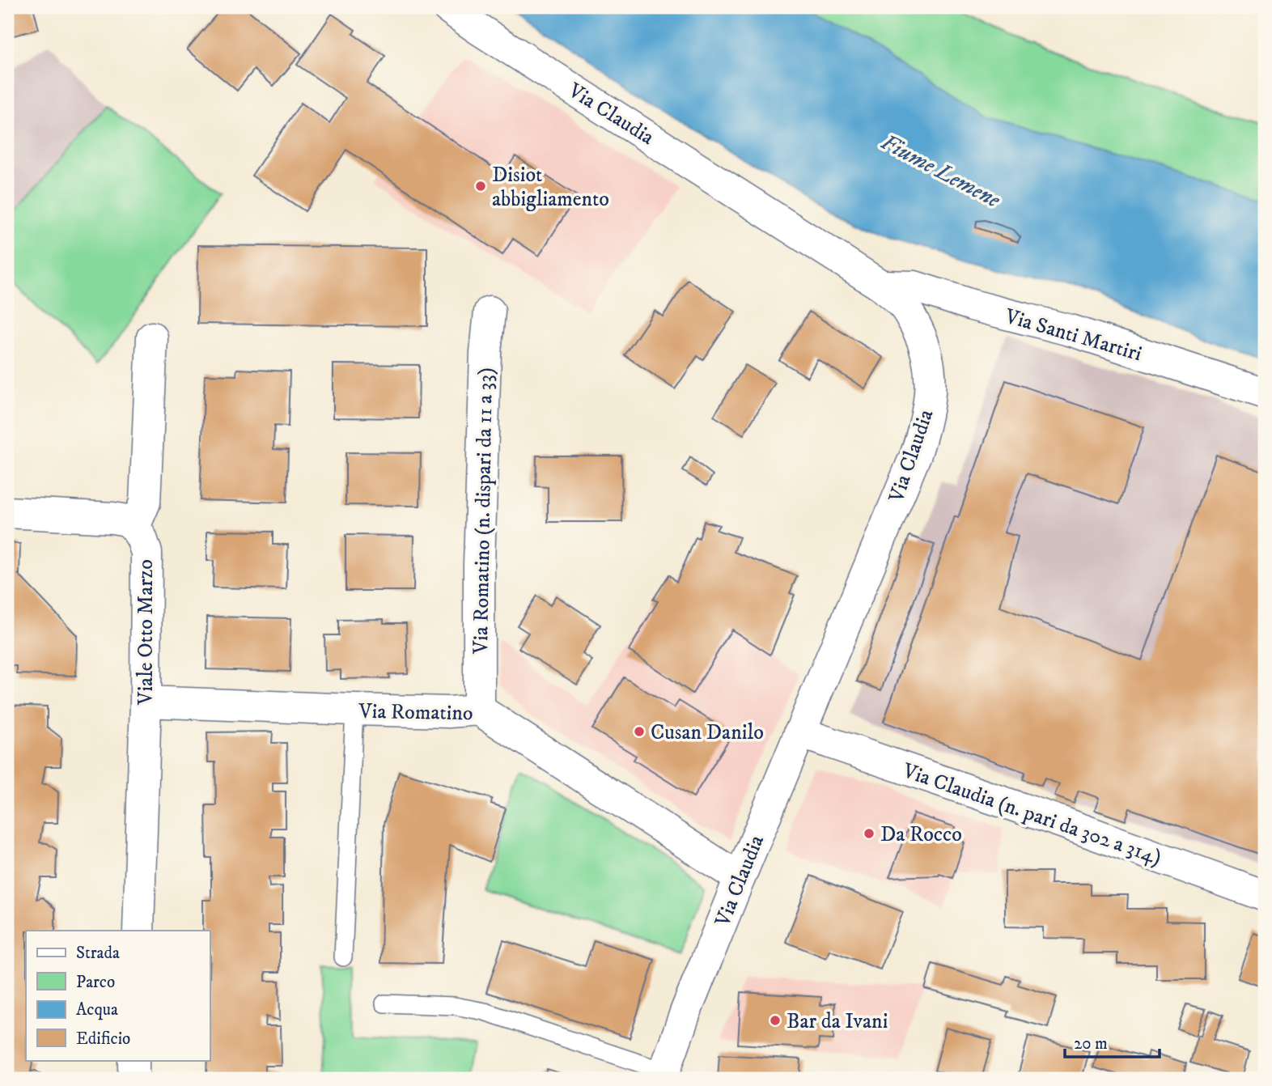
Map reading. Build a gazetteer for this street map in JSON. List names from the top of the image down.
{
  "streets": {
    "street": [
      "Via Claudia",
      "Via Santi Martiri",
      "Via Romatino (n. dispari da 11 a 33)",
      "Viale Otto Marzo",
      "Via Romatino",
      "Via Claudia (n. pari da 302 a 314)"
    ]
  },
  "crossings": [
    ["Via Claudia", "Via Santi Martiri"],
    ["Via Claudia", "Via Romatino"],
    ["Via Claudia", "Via Claudia (n. pari da 302 a 314)"],
    ["Via Romatino (n. dispari da 11 a 33)", "Via Romatino"],
    ["Viale Otto Marzo", "Via Romatino"]
  ],
  "water": ["Fiume Lemene"],
  "places": [
    "Disiot abbigliamento",
    "Cusan Danilo",
    "Da Rocco",
    "Bar da Ivani"
  ],
  "legend": [
    "Strada",
    "Parco",
    "Acqua",
    "Edificio"
  ],
  "scale_bar": "20 m"
}
